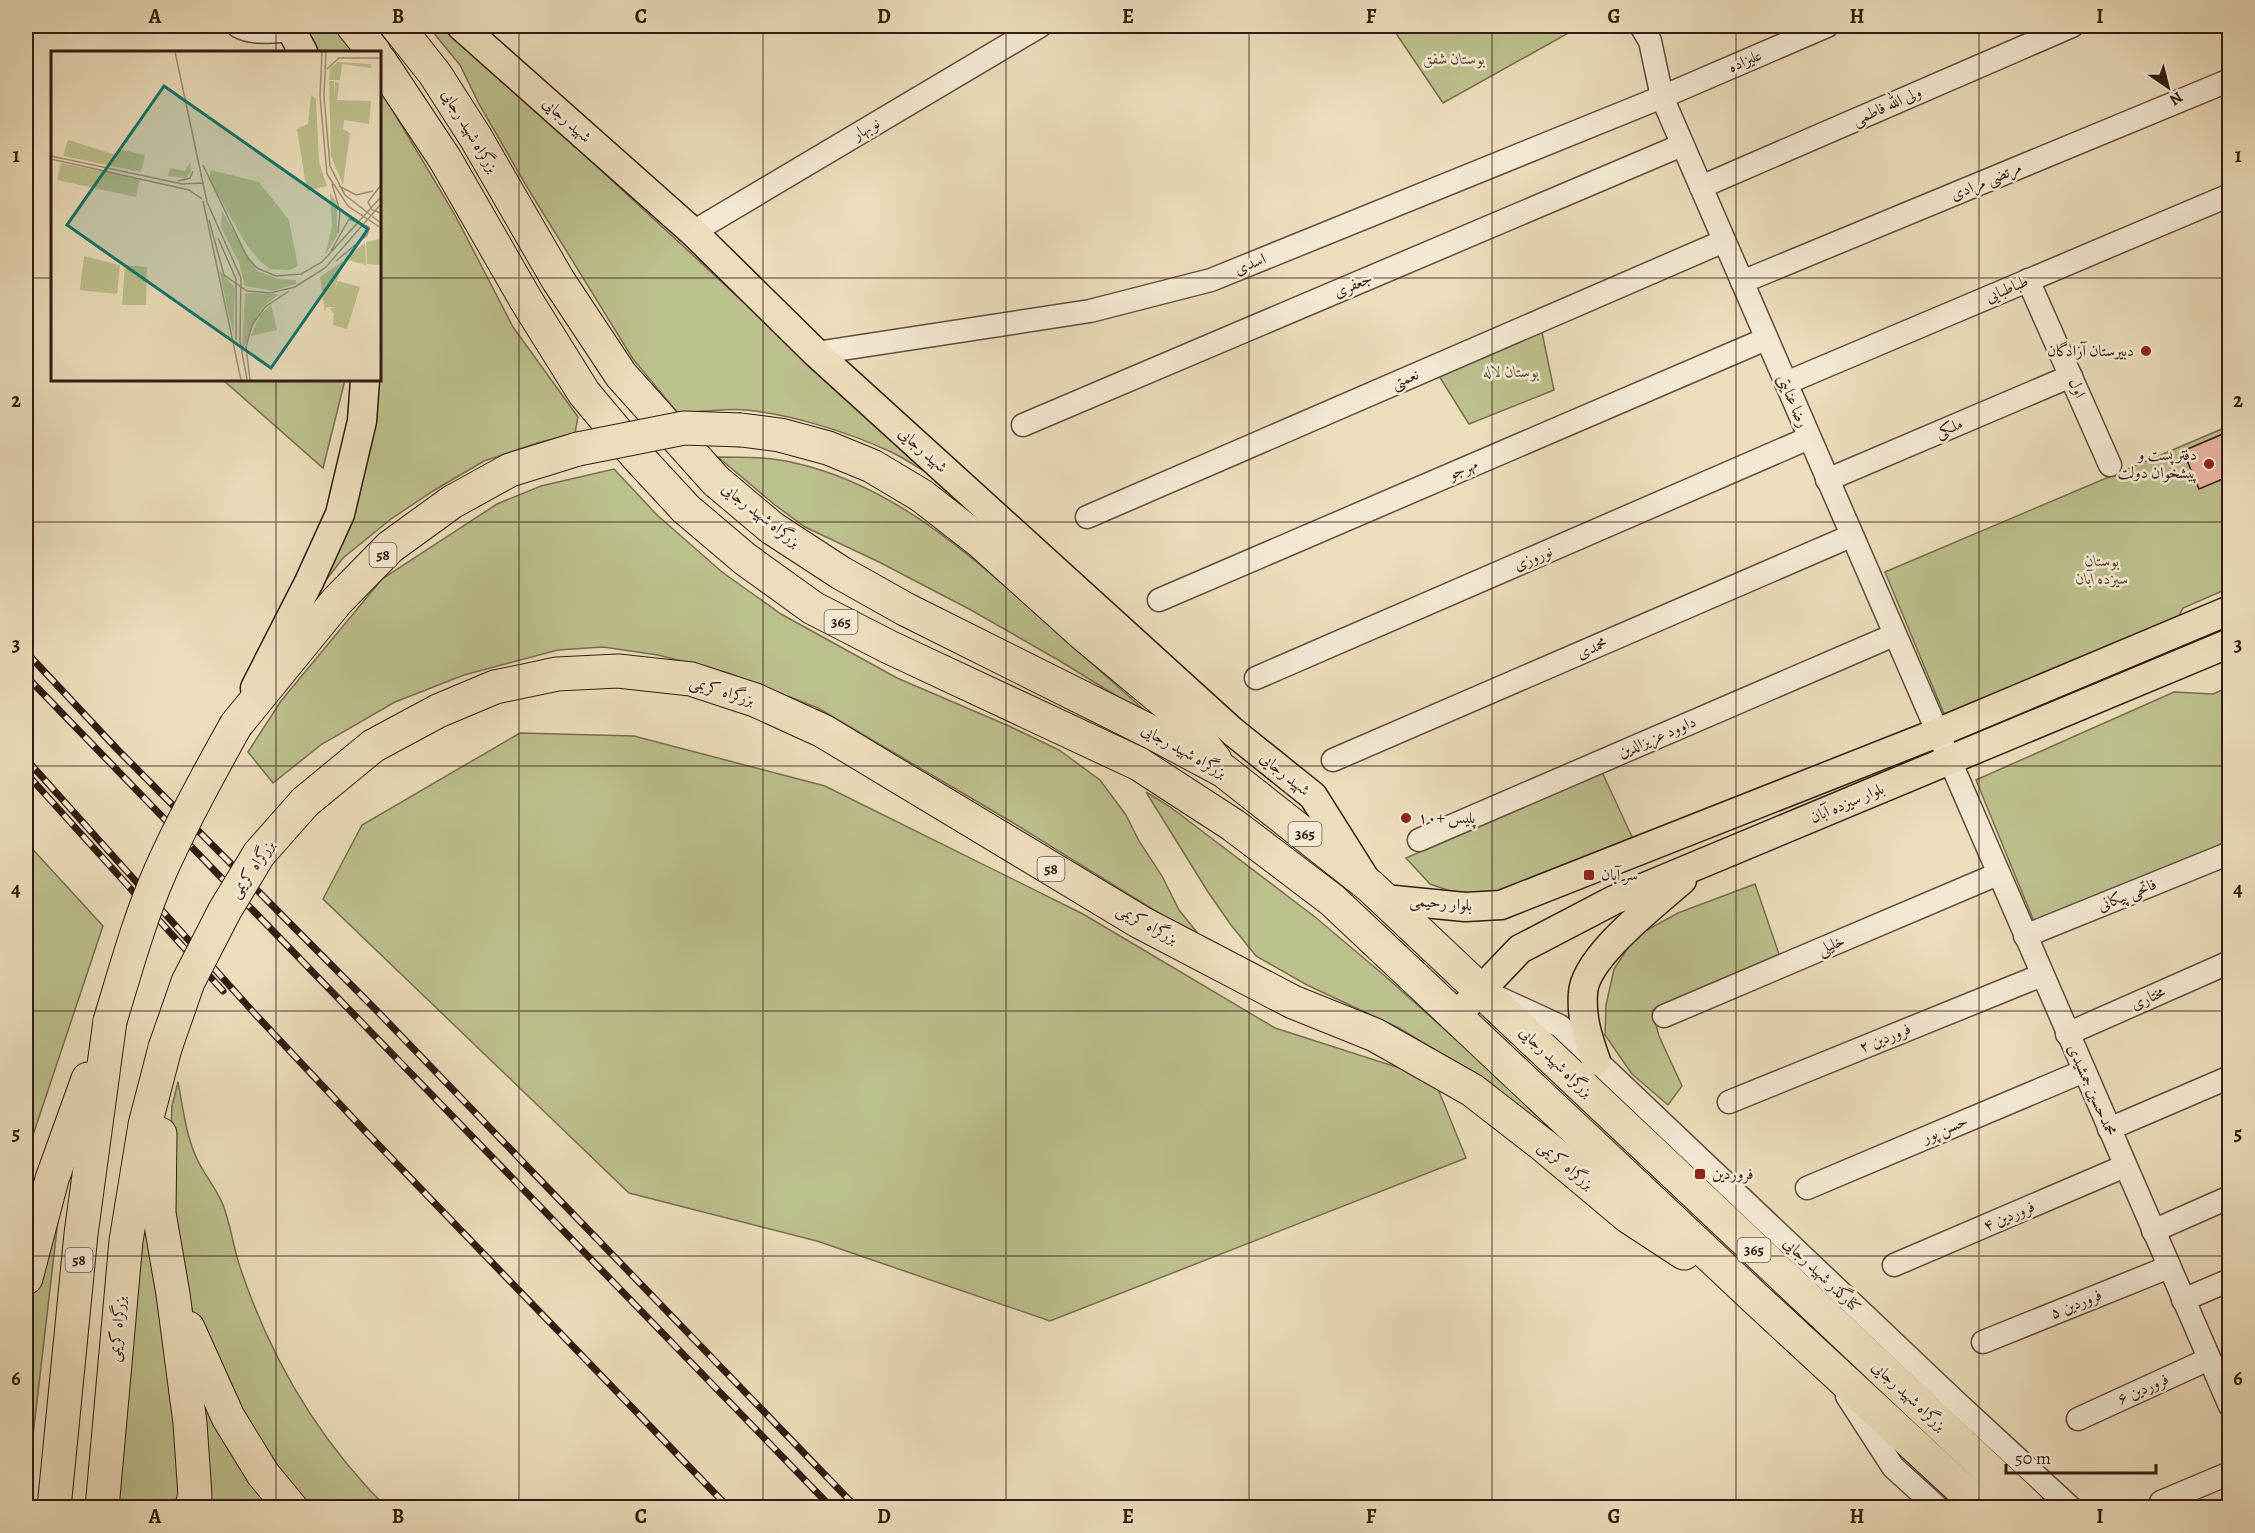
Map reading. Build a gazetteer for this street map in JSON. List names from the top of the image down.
{
  "streets": {
    "highway": [
      "بزرگراه شهید رجایی",
      "58",
      "365",
      "بزرگراه کریمی"
    ],
    "main road": ["شهید رجایی", "بلوار سیزده آبان", "بلوار رحیمی"],
    "street": [
      "علیزاده",
      "ولی الله فاطمی",
      "نوبهار",
      "مرتضی مرادی",
      "اسدی",
      "جعفری",
      "طباطبایی",
      "نعمتی",
      "اول",
      "رضا عنایتی",
      "ملکی",
      "مهرجو",
      "نوروزی",
      "محمدی",
      "داوود عزیزالدین",
      "فاتحی پیکانی",
      "خلیلی",
      "مختاری",
      "فروردین ۲",
      "محمدحسین جمشیدی",
      "حسن پور",
      "فروردین ۴",
      "کنارگذر شهید رجایی",
      "فروردین ۵",
      "فروردین ۶"
    ]
  },
  "crossings": [
    ["علیزاده", "اسدی"],
    ["علیزاده", "رضا عنایتی"],
    ["ولی الله فاطمی", "رضا عنایتی"],
    ["شهید رجایی", "نوبهار"],
    ["شهید رجایی", "بزرگراه شهید رجایی"],
    ["شهید رجایی", "اسدی"],
    ["شهید رجایی", "بلوار رحیمی"],
    ["بزرگراه شهید رجایی", "58"],
    ["بزرگراه شهید رجایی", "بزرگراه کریمی"],
    ["بزرگراه شهید رجایی", "بلوار سیزده آبان"],
    ["بزرگراه شهید رجایی", "بلوار رحیمی"],
    ["بزرگراه شهید رجایی", "کنارگذر شهید رجایی"],
    ["مرتضی مرادی", "رضا عنایتی"],
    ["اسدی", "رضا عنایتی"],
    ["جعفری", "رضا عنایتی"],
    ["طباطبایی", "اول"],
    ["طباطبایی", "رضا عنایتی"],
    ["نعمتی", "رضا عنایتی"],
    ["اول", "ملکی"],
    ["رضا عنایتی", "ملکی"],
    ["رضا عنایتی", "مهرجو"],
    ["رضا عنایتی", "نوروزی"],
    ["رضا عنایتی", "محمدی"],
    ["رضا عنایتی", "داوود عزیزالدین"],
    ["رضا عنایتی", "بلوار سیزده آبان"],
    ["رضا عنایتی", "محمدحسین جمشیدی"],
    ["بلوار سیزده آبان", "بلوار رحیمی"],
    ["بلوار سیزده آبان", "محمدحسین جمشیدی"],
    ["بلوار سیزده آبان", "کنارگذر شهید رجایی"],
    ["فاتحی پیکانی", "محمدحسین جمشیدی"],
    ["خلیلی", "محمدحسین جمشیدی"],
    ["مختاری", "محمدحسین جمشیدی"],
    ["فروردین ۲", "محمدحسین جمشیدی"],
    ["محمدحسین جمشیدی", "حسن پور"],
    ["محمدحسین جمشیدی", "فروردین ۴"],
    ["محمدحسین جمشیدی", "فروردین ۵"],
    ["محمدحسین جمشیدی", "فروردین ۶"]
  ],
  "parks": ["بوستان شفق", "بوستان لاله", "بوستان سیزده آبان"],
  "places": {
    "other": ["دبیرستان آزادگان", "دفتر پست و پیشخوان دولت", "پلیس +۱۰"],
    "transit": ["سر آبان", "فروردین"]
  },
  "scale_bar": "50 m",
  "north": "bottom right",
  "grid": {
    "columns": [
      "A",
      "B",
      "C",
      "D",
      "E",
      "F",
      "G",
      "H",
      "I"
    ],
    "rows": [
      "1",
      "2",
      "3",
      "4",
      "5",
      "6"
    ]
  }
}
